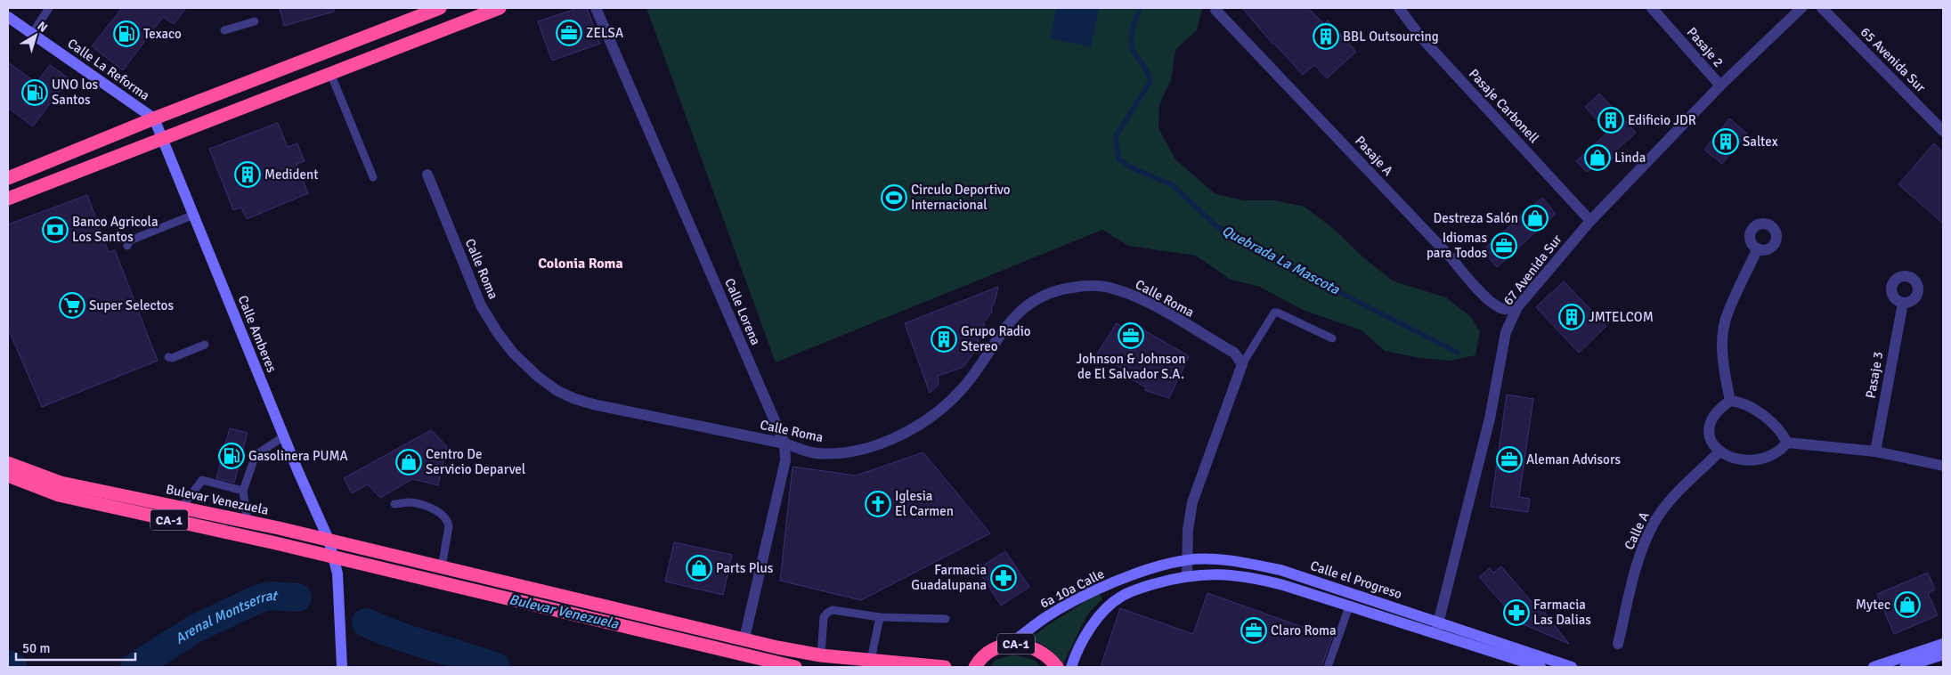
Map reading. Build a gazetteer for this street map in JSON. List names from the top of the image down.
{
  "streets": {
    "highway": ["Bulevar Venezuela", "CA-1"],
    "street": [
      "Pasaje 2",
      "65 Avenida Sur",
      "Calle La Reforma",
      "Pasaje Carbonell",
      "Pasaje A",
      "Calle Roma",
      "67 Avenida Sur",
      "Calle Lorena",
      "Calle Amberes",
      "Pasaje 3",
      "Calle A",
      "Calle el Progreso",
      "6a 10a Calle"
    ]
  },
  "crossings": [
    ["Pasaje 2", "67 Avenida Sur"],
    ["Calle La Reforma", "Calle Amberes"],
    ["Pasaje Carbonell", "67 Avenida Sur"],
    ["Pasaje A", "67 Avenida Sur"],
    ["Calle Roma", "Calle Lorena"],
    ["67 Avenida Sur", "Calle el Progreso"],
    ["Calle Lorena", "Bulevar Venezuela"],
    ["Calle Amberes", "Bulevar Venezuela"],
    ["Calle Amberes", "CA-1"],
    ["CA-1", "6a 10a Calle"],
    ["Calle el Progreso", "6a 10a Calle"]
  ],
  "districts": ["Colonia Roma"],
  "water": ["Quebrada La Mascota", "Bulevar Venezuela", "Arenal Montserrat"],
  "places": {
    "office": [
      "ZELSA",
      "Idiomas para Todos",
      "Johnson & Johnson de El Salvador S.A.",
      "Aleman Advisors",
      "Claro Roma"
    ],
    "fuel station": ["Texaco", "UNO los Santos", "Gasolinera PUMA"],
    "building": [
      "BBL Outsourcing",
      "Edificio JDR",
      "Saltex",
      "Medident",
      "JMTELCOM",
      "Grupo Radio Stereo"
    ],
    "shop": [
      "Linda",
      "Destreza Salón",
      "Centro De Servicio Deparvel",
      "Parts Plus",
      "Mytec"
    ],
    "sports": ["Circulo Deportivo Internacional"],
    "bank": ["Banco Agricola Los Santos"],
    "supermarket": ["Super Selectos"],
    "church": ["Iglesia El Carmen"],
    "pharmacy": ["Farmacia Guadalupana", "Farmacia Las Dalias"]
  },
  "scale_bar": "50 m",
  "north": "top right"
}
